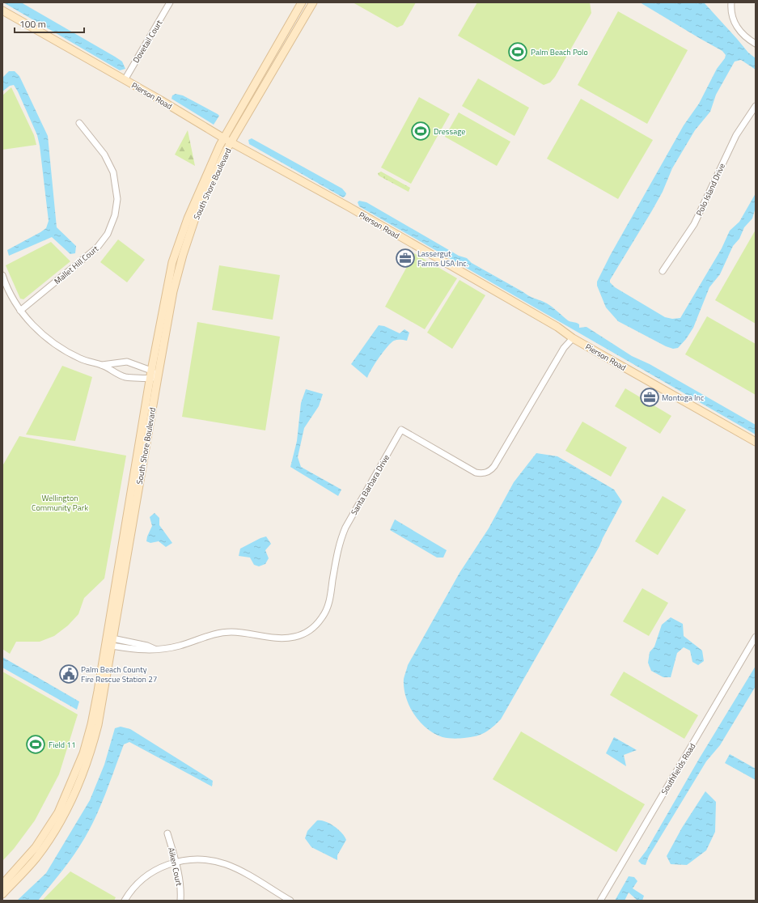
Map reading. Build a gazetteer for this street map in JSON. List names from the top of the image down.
{
  "streets": {
    "street": [
      "Dovetail Court",
      "Pierson Road",
      "South Shore Boulevard",
      "Polo Island Drive",
      "Mallet Hill Court",
      "Santa Barbara Drive",
      "Southfields Road",
      "Aiken Court"
    ]
  },
  "crossings": [
    ["Dovetail Court", "Pierson Road"],
    ["Pierson Road", "South Shore Boulevard"],
    ["Pierson Road", "Santa Barbara Drive"],
    ["South Shore Boulevard", "Santa Barbara Drive"]
  ],
  "parks": ["Wellington Community Park"],
  "places": {
    "sports": ["Palm Beach Polo", "Dressage", "Field 11"],
    "office": ["Lassergut Farms USA Inc.", "Montoga Inc"],
    "public building": ["Palm Beach County Fire Rescue Station 27"]
  },
  "scale_bar": "100 m"
}
